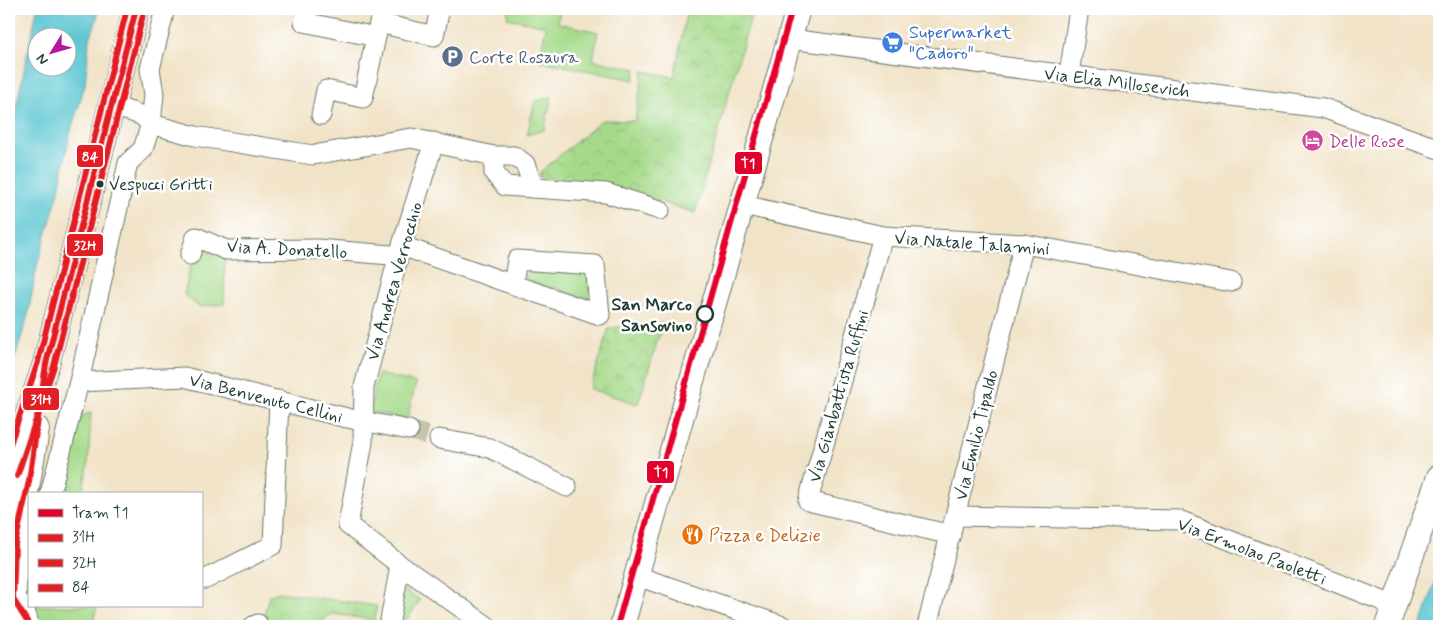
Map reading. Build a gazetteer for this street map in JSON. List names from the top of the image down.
{
  "streets": {
    "street": [
      "Via Elia Millosevich",
      "Via Natale Talamini",
      "Via A. Donatello",
      "Via Andrea Verrocchio",
      "Via Gianbattista Ruffini",
      "Via Benvenuto Cellini",
      "Via Emilio Tipaldo",
      "Via Ermolao Paoletti"
    ]
  },
  "crossings": [
    ["Via Natale Talamini", "Via Gianbattista Ruffini"],
    ["Via Natale Talamini", "Via Emilio Tipaldo"],
    ["Via A. Donatello", "Via Andrea Verrocchio"],
    ["Via Andrea Verrocchio", "Via Benvenuto Cellini"],
    ["Via Gianbattista Ruffini", "Via Emilio Tipaldo"],
    ["Via Emilio Tipaldo", "Via Ermolao Paoletti"]
  ],
  "places": {
    "supermarket": ["Supermarket \"Cadoro\""],
    "parking": ["Corte Rosaura"],
    "hotel": ["Delle Rose"],
    "other": ["Vespucci Gritti", "San Marco Sansovino"],
    "restaurant": ["Pizza e Delizie"]
  },
  "lines": [
    "tram line T1",
    "transit line 31H",
    "transit line 84",
    "transit line 32H"
  ],
  "legend": [
    "Tram T1",
    "31H",
    "32H",
    "84"
  ],
  "north": "bottom left"
}
